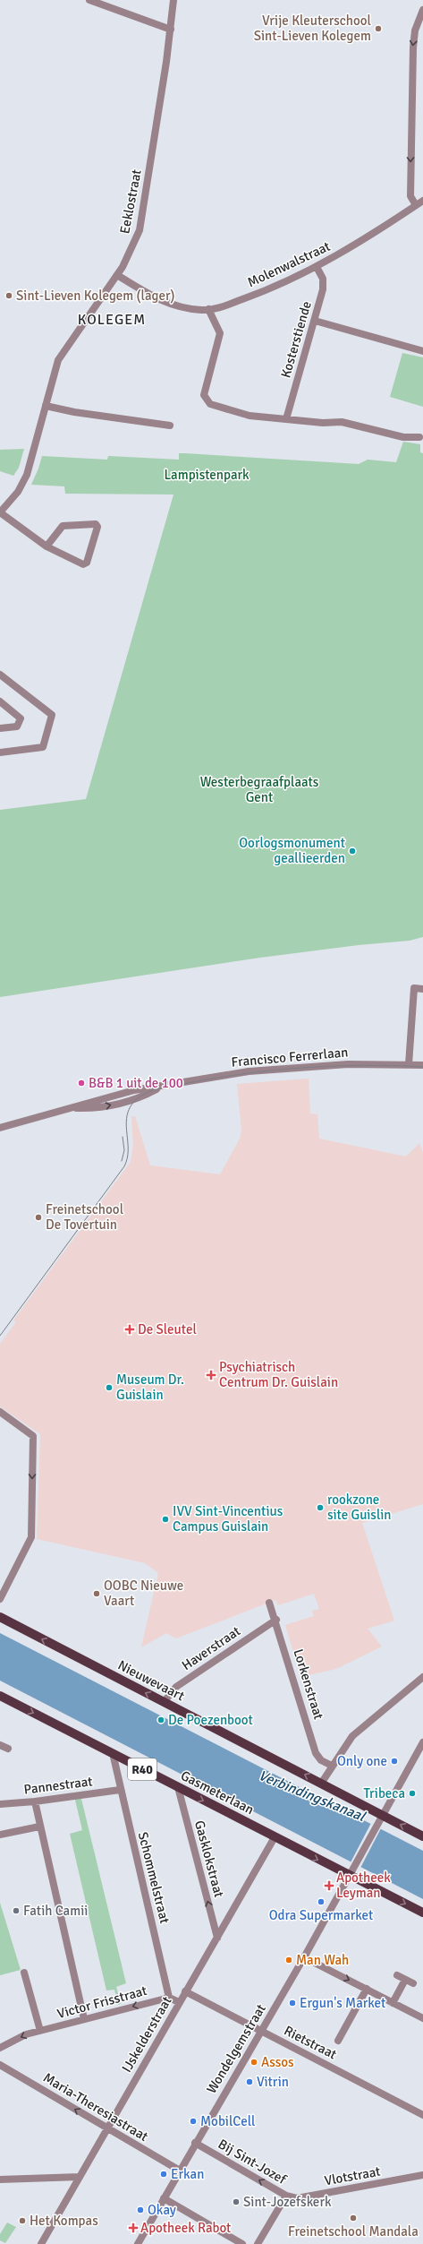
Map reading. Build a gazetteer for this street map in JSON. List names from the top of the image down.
{
  "streets": {
    "main road": ["Nieuwevaart", "R40", "Gasmeterlaan"],
    "street": [
      "Eeklostraat",
      "Molenwalstraat",
      "Kosterstiende",
      "Francisco Ferrerlaan",
      "Haverstraat",
      "Lorkenstraat",
      "Pannestraat",
      "Gasklokstraat",
      "Schommelstraat",
      "Victor Frisstraat",
      "IJskelderstraat",
      "Rietstraat",
      "Wondelgemstraat",
      "Maria-Theresiastraat",
      "Bij Sint-Jozef",
      "Vlotstraat"
    ]
  },
  "crossings": [
    ["Eeklostraat", "Molenwalstraat"],
    ["Molenwalstraat", "Kosterstiende"],
    ["Haverstraat", "Nieuwevaart"],
    ["Haverstraat", "Lorkenstraat"],
    ["Nieuwevaart", "Wondelgemstraat"],
    ["Pannestraat", "Schommelstraat"],
    ["Gasmeterlaan", "Gasklokstraat"],
    ["Gasmeterlaan", "Schommelstraat"],
    ["Gasmeterlaan", "IJskelderstraat"],
    ["Gasmeterlaan", "Wondelgemstraat"],
    ["Gasklokstraat", "IJskelderstraat"],
    ["Schommelstraat", "Victor Frisstraat"],
    ["IJskelderstraat", "Rietstraat"],
    ["IJskelderstraat", "Maria-Theresiastraat"],
    ["Rietstraat", "Wondelgemstraat"],
    ["Wondelgemstraat", "Maria-Theresiastraat"],
    ["Wondelgemstraat", "Bij Sint-Jozef"],
    ["Bij Sint-Jozef", "Vlotstraat"]
  ],
  "one_way": [
    "Nieuwevaart",
    "Gasmeterlaan",
    "Gasklokstraat",
    "Victor Frisstraat",
    "Maria-Theresiastraat"
  ],
  "districts": ["KOLEGEM"],
  "water": ["Verbindingskanaal"],
  "parks": ["Lampistenpark", "Westerbegraafplaats Gent"],
  "places": {
    "other": [
      "Vrije Kleuterschool Sint-Lieven Kolegem",
      "Sint-Lieven Kolegem (lager)",
      "Oorlogsmonument geallieerden",
      "B&B 1 uit de 100",
      "Freinetschool De Tovertuin",
      "Museum Dr. Guislain",
      "rookzone site Guislin",
      "IVV Sint-Vincentius Campus Guislain",
      "OOBC Nieuwe Vaart",
      "De Poezenboot",
      "Only one",
      "Tribeca",
      "Odra Supermarket",
      "Fatih Camii",
      "Man Wah",
      "Ergun's Market",
      "Assos",
      "Vitrin",
      "MobilCell",
      "Erkan",
      "Sint-Jozefskerk",
      "Okay",
      "Freinetschool Mandala",
      "Het Kompas"
    ],
    "health": [
      "De Sleutel",
      "Psychiatrisch Centrum Dr. Guislain",
      "Apotheek Leyman",
      "Apotheek Rabot"
    ]
  }
}
